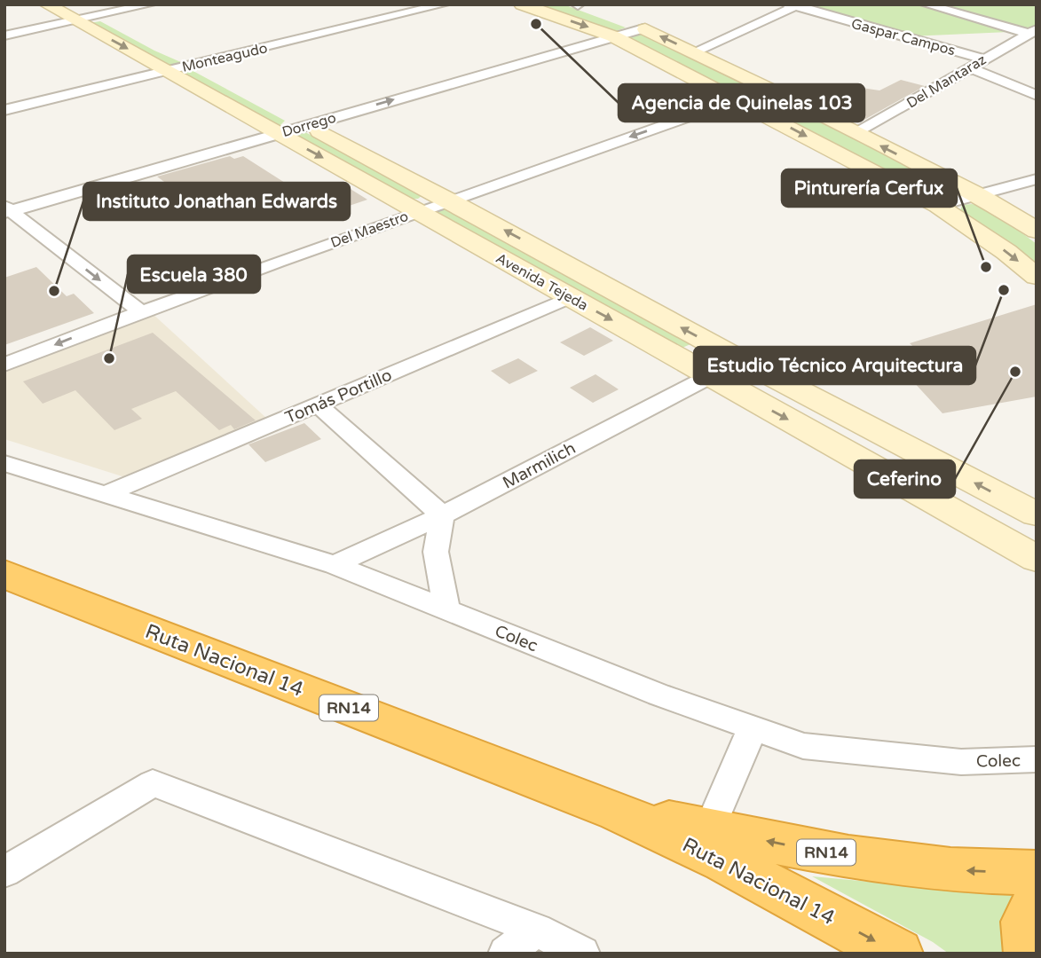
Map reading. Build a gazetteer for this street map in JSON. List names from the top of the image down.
{
  "streets": {
    "highway": ["Ruta Nacional 14", "RN14"],
    "main road": ["Avenida Tejeda"],
    "street": [
      "Gaspar Campos",
      "Monteagudo",
      "Del Mantaraz",
      "Dorrego",
      "Del Maestro",
      "Tomás Portillo",
      "Marmilich",
      "Colec"
    ]
  },
  "crossings": [
    ["Gaspar Campos", "Del Mantaraz"],
    ["Monteagudo", "Avenida Tejeda"],
    ["Dorrego", "Avenida Tejeda"],
    ["Del Maestro", "Avenida Tejeda"],
    ["Avenida Tejeda", "Tomás Portillo"],
    ["Avenida Tejeda", "Marmilich"],
    ["Tomás Portillo", "Colec"],
    ["Marmilich", "Colec"]
  ],
  "one_way": ["Dorrego", "Del Maestro"],
  "places": [
    "Agencia de Quinelas 103",
    "Pinturería Cerfux",
    "Estudio Técnico Arquitectura",
    "Instituto Jonathan Edwards",
    "Escuela 380",
    "Ceferino"
  ]
}
